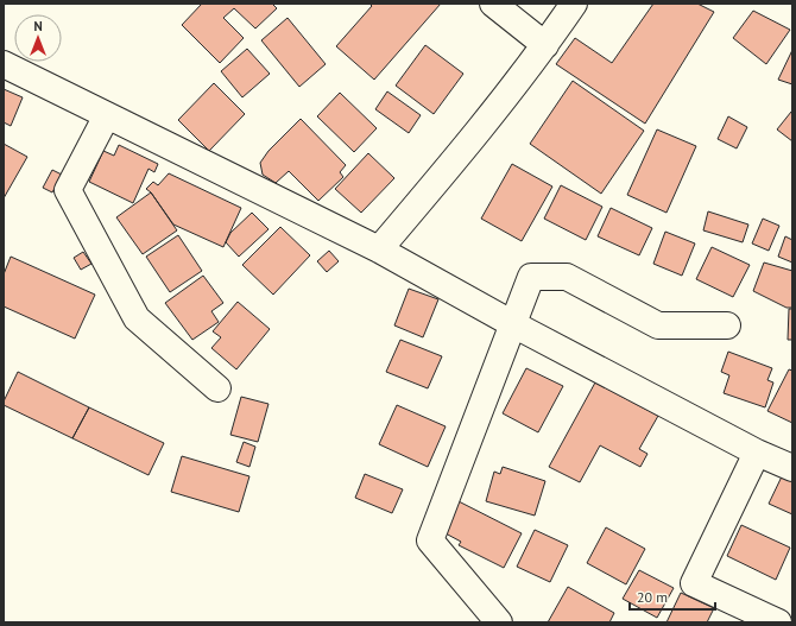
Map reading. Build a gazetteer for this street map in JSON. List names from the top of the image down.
{
  "scale_bar": "20 m",
  "north": "top"
}
